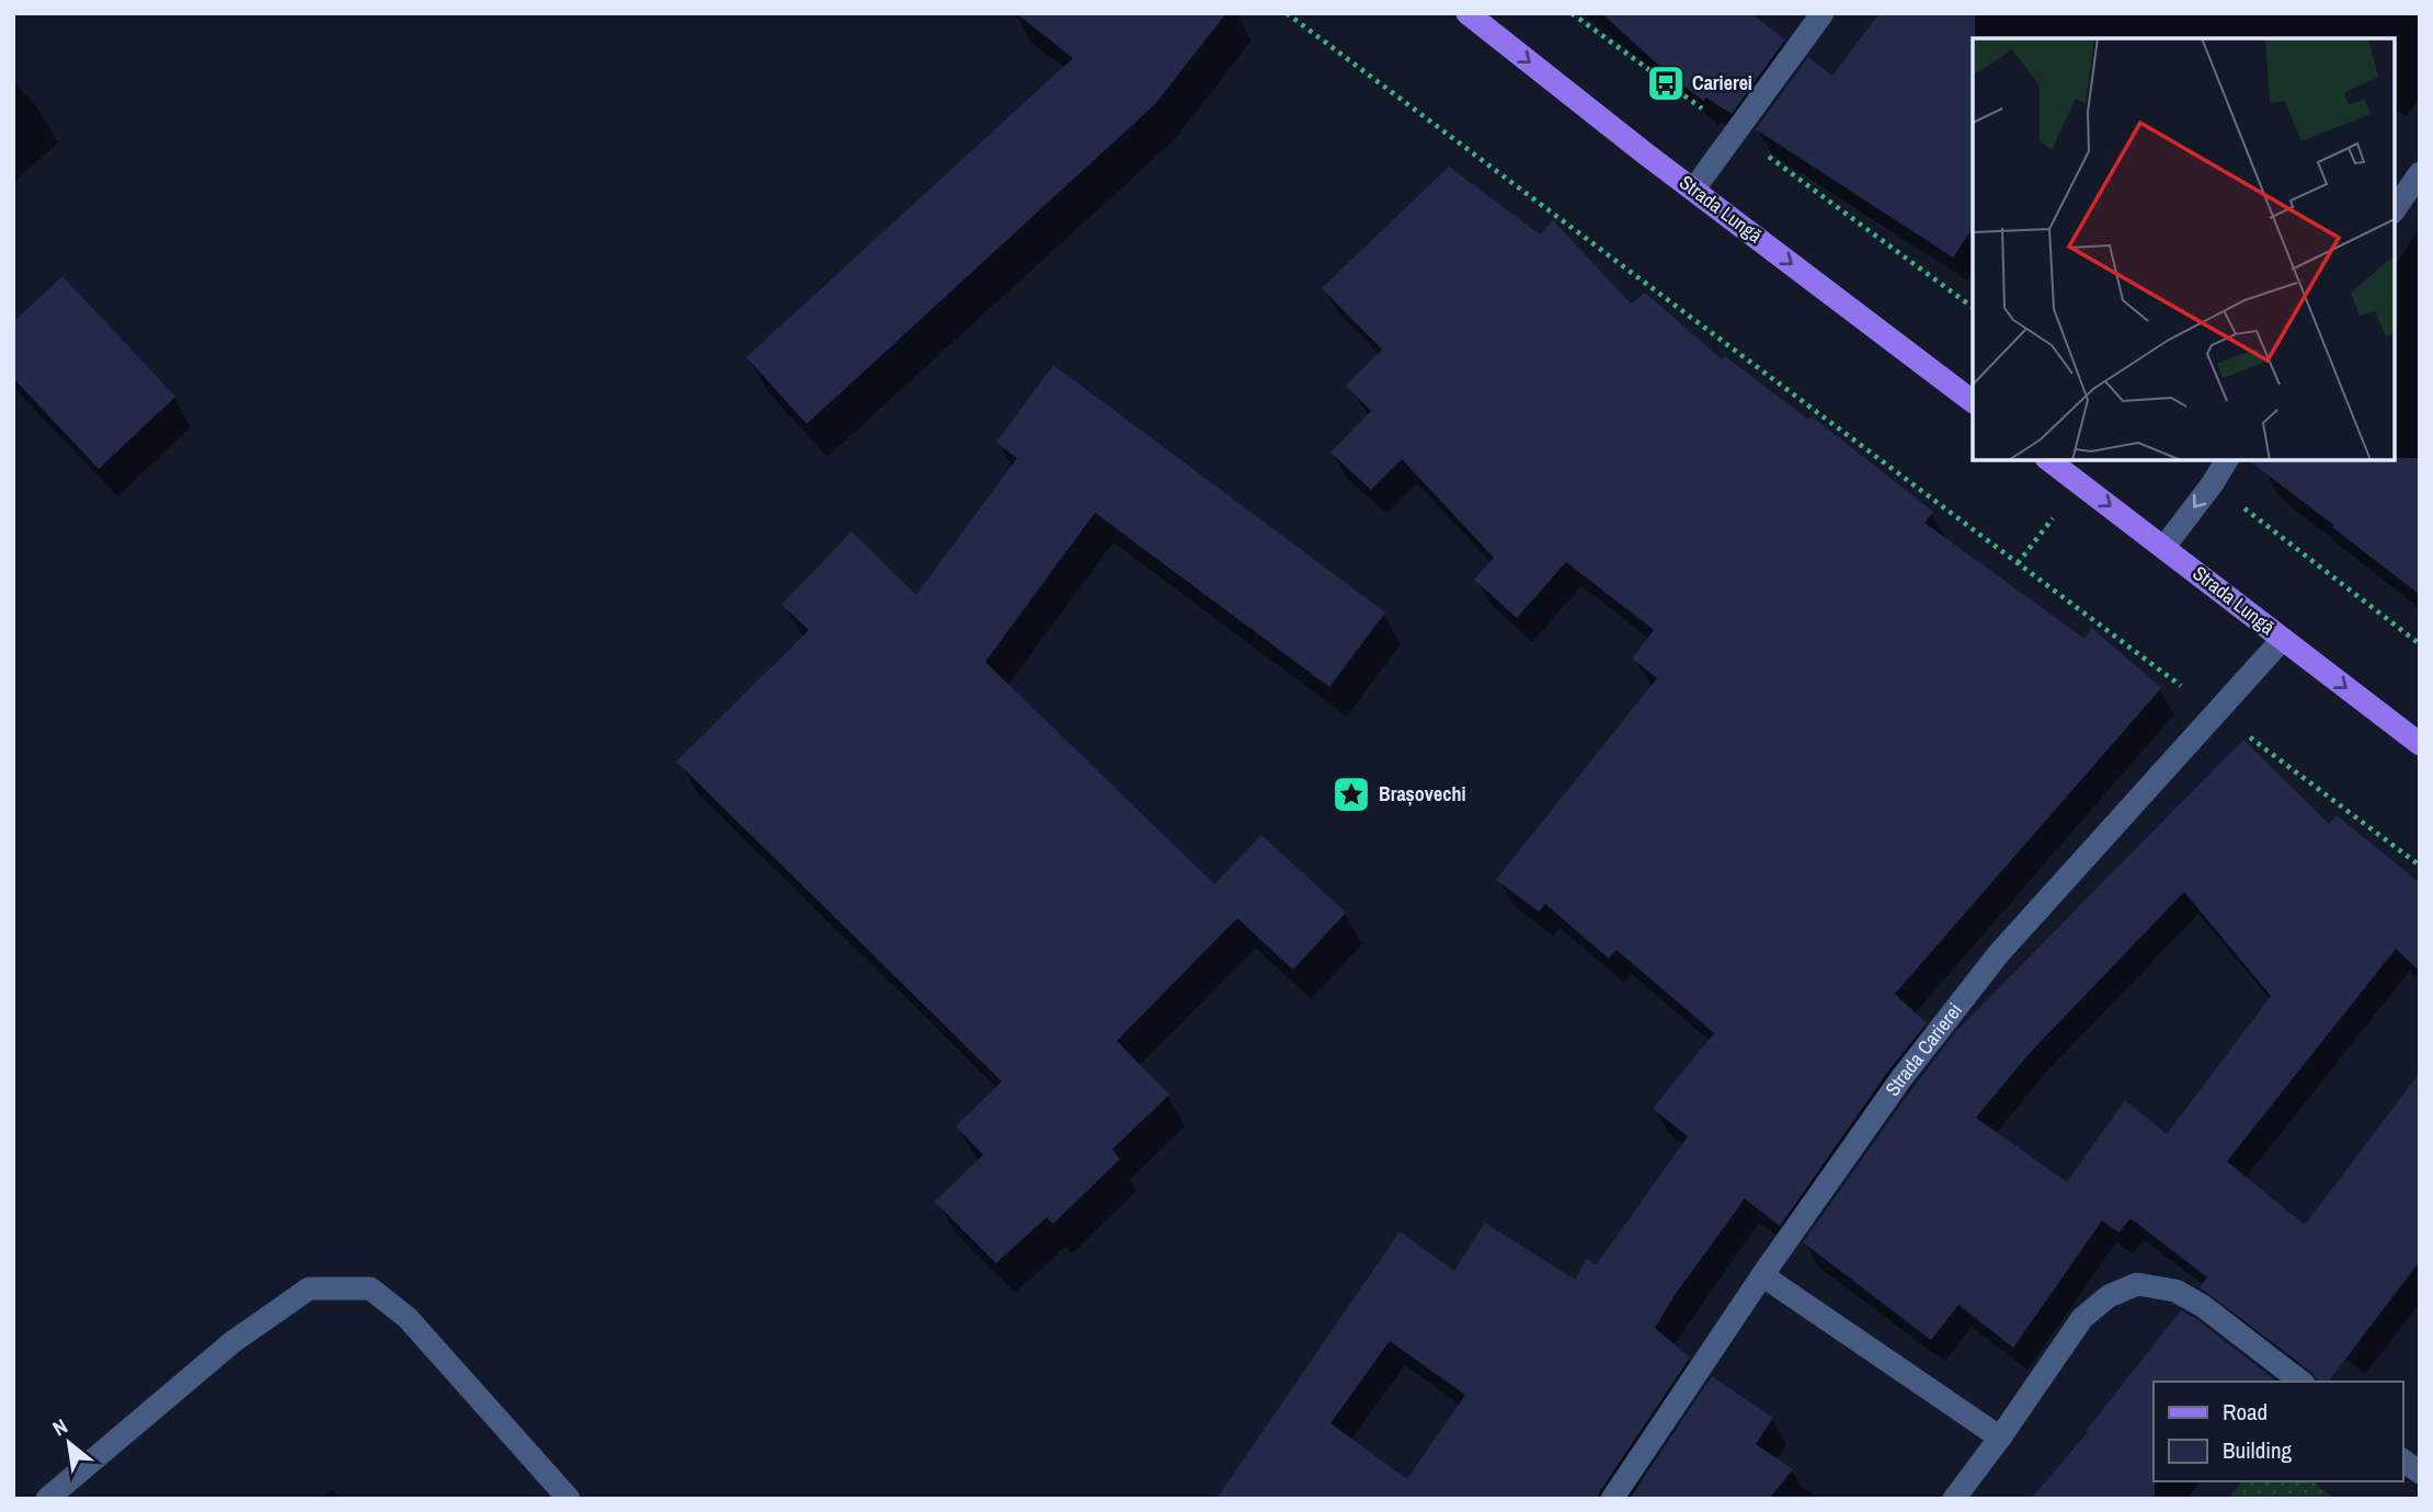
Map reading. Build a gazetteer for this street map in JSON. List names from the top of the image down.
{
  "streets": {
    "main road": ["Strada Lungă"],
    "street": ["Strada Carierei"]
  },
  "crossings": [
    ["Strada Lungă", "Strada Carierei"]
  ],
  "one_way": ["Strada Lungă"],
  "places": {
    "bus stop": ["Carierei"],
    "place": ["Brașovechi"]
  },
  "legend": ["Road", "Building"],
  "north": "top left"
}
